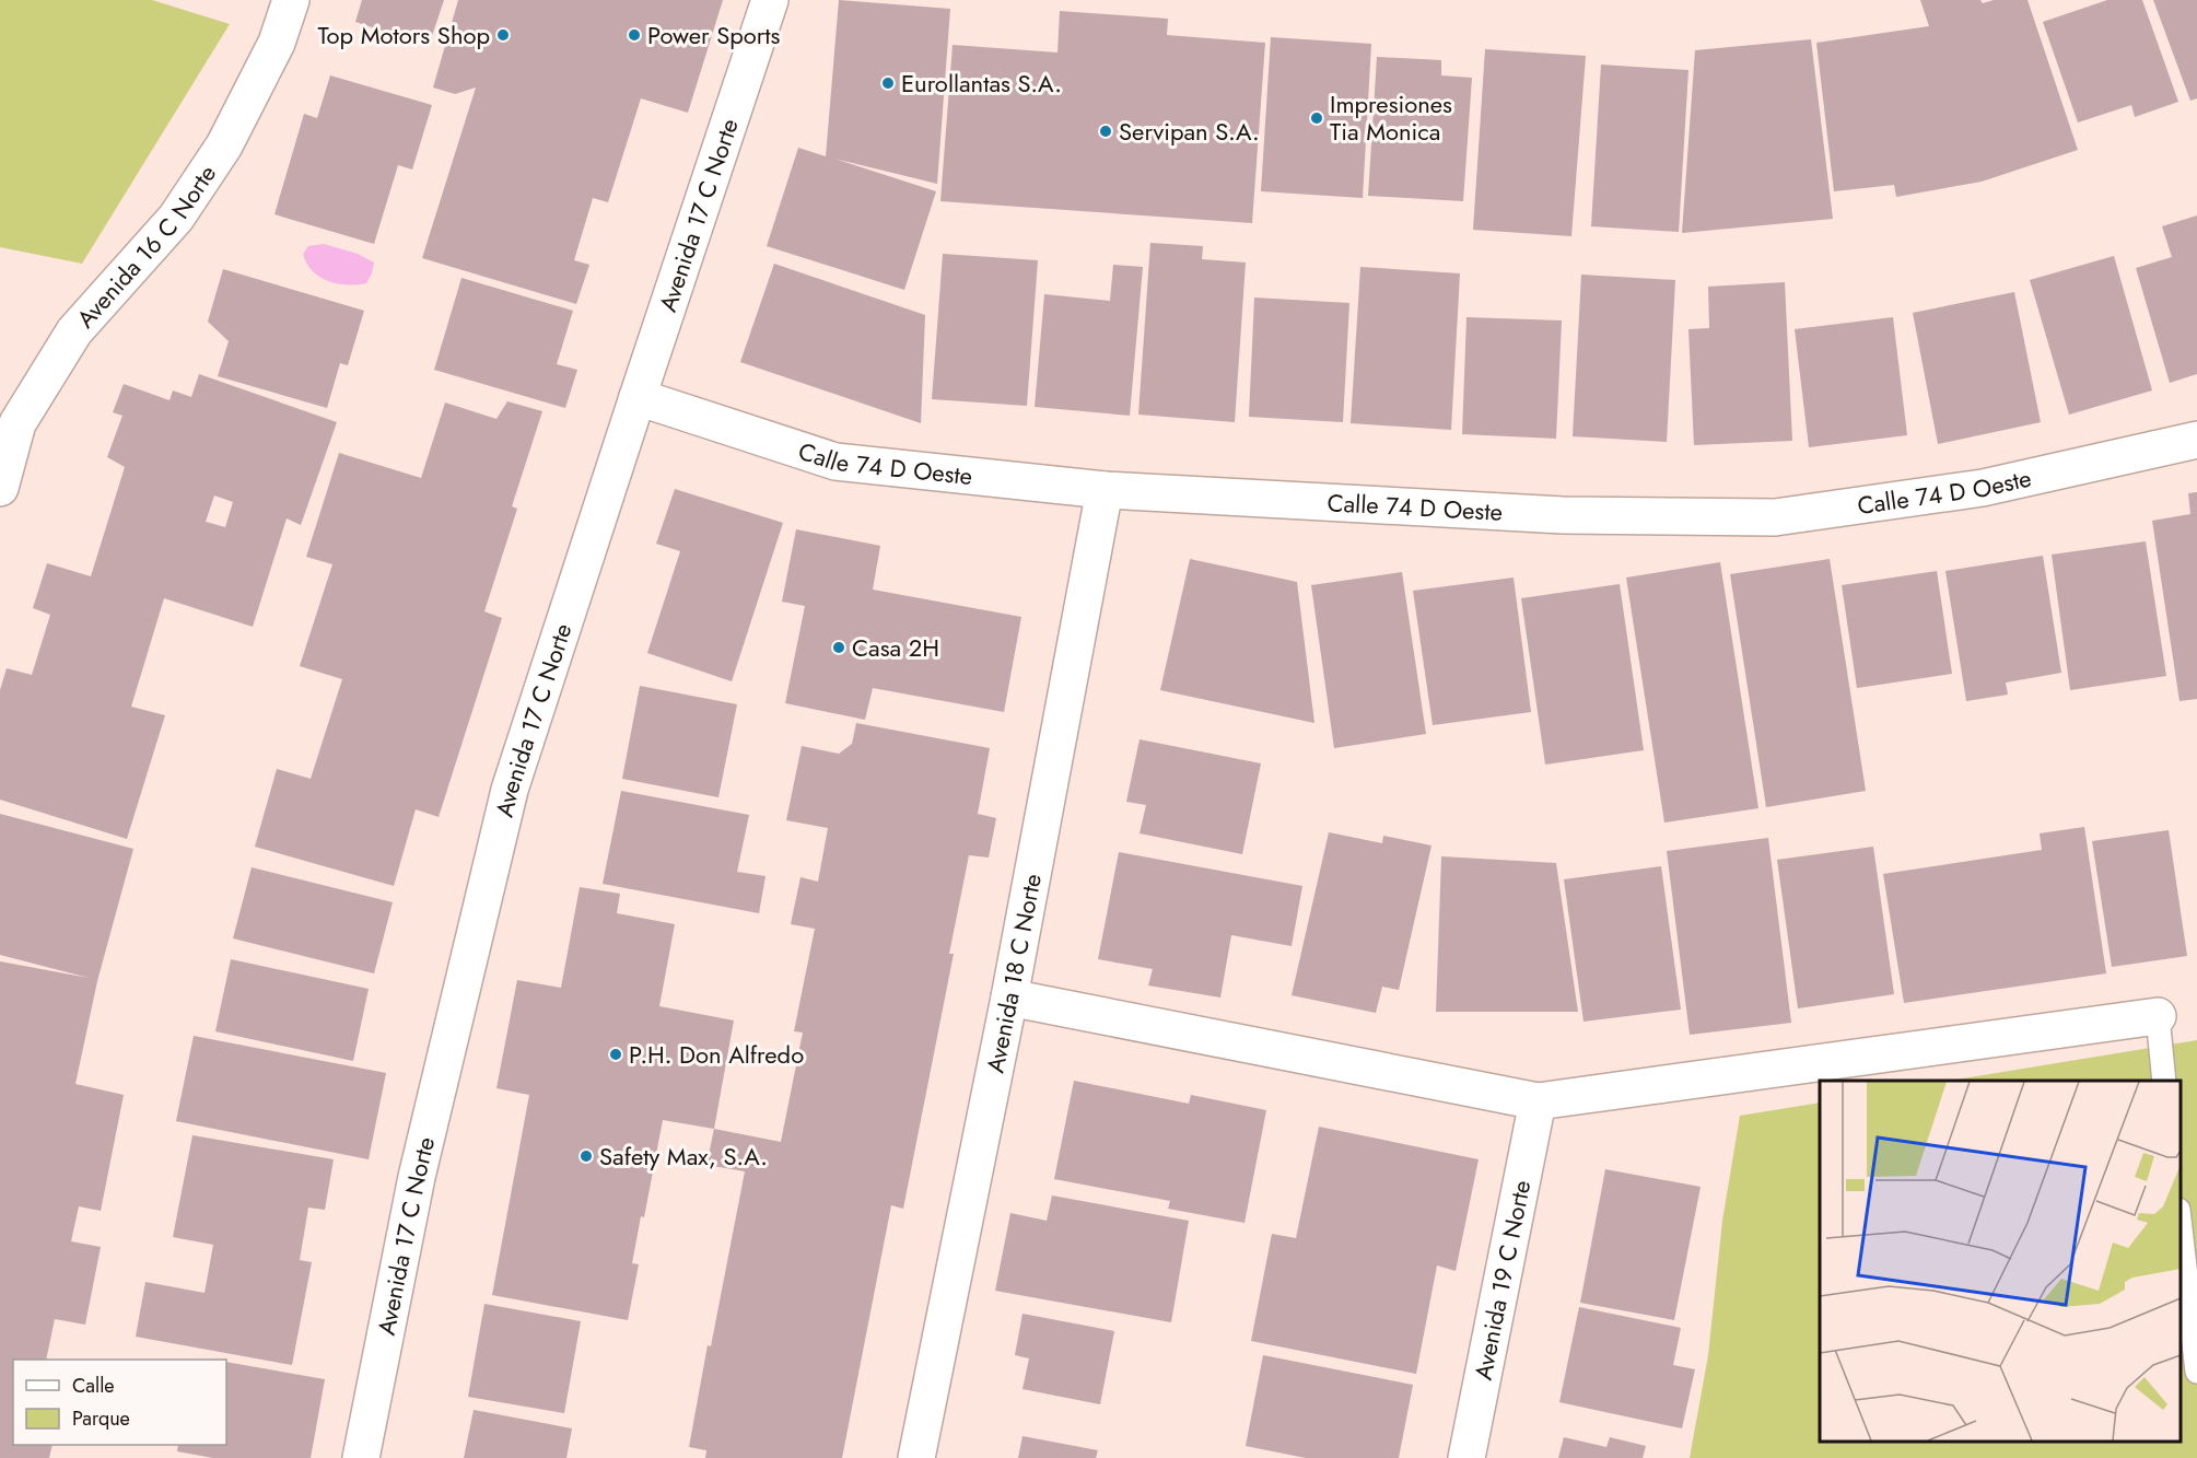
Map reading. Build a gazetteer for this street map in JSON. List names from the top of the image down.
{
  "streets": {
    "street": [
      "Avenida 17 C Norte",
      "Avenida 16 C Norte",
      "Calle 74 D Oeste",
      "Avenida 18 C Norte",
      "Avenida 19 C Norte"
    ]
  },
  "crossings": [
    ["Avenida 17 C Norte", "Calle 74 D Oeste"],
    ["Calle 74 D Oeste", "Avenida 18 C Norte"]
  ],
  "places": [
    "Top Motors Shop",
    "Power Sports",
    "Eurollantas S.A.",
    "Impresiones Tia Monica",
    "Servipan S.A.",
    "Casa 2H",
    "P.H. Don Alfredo",
    "Safety Max, S.A."
  ],
  "legend": ["Calle", "Parque"]
}
